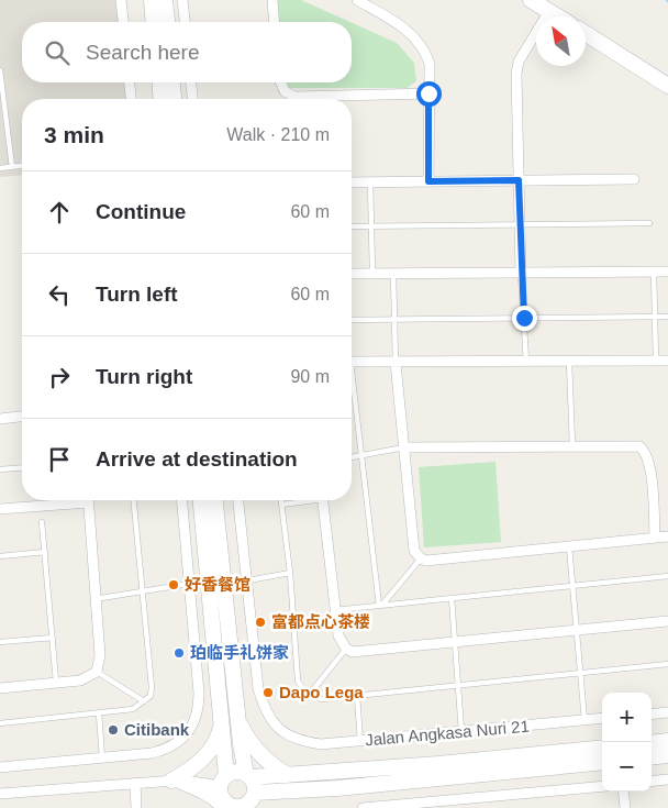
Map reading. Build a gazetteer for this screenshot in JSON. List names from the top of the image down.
{
  "streets": {
    "street": ["Jalan Angkasa Nuri 21"]
  },
  "places": [
    "好香餐馆",
    "富都点心茶楼",
    "珀临手礼饼家",
    "Dapo Lega",
    "Citibank"
  ],
  "north": "top left",
  "page": {
    "search": "Search here",
    "heading": ["3 min", "Walk · 210 m"],
    "list": [
      ["Continue", "60 m"],
      ["Turn left", "60 m"],
      ["Turn right", "90 m"],
      "Arrive at destination"
    ],
    "map_buttons": ["+", "−"]
  }
}
